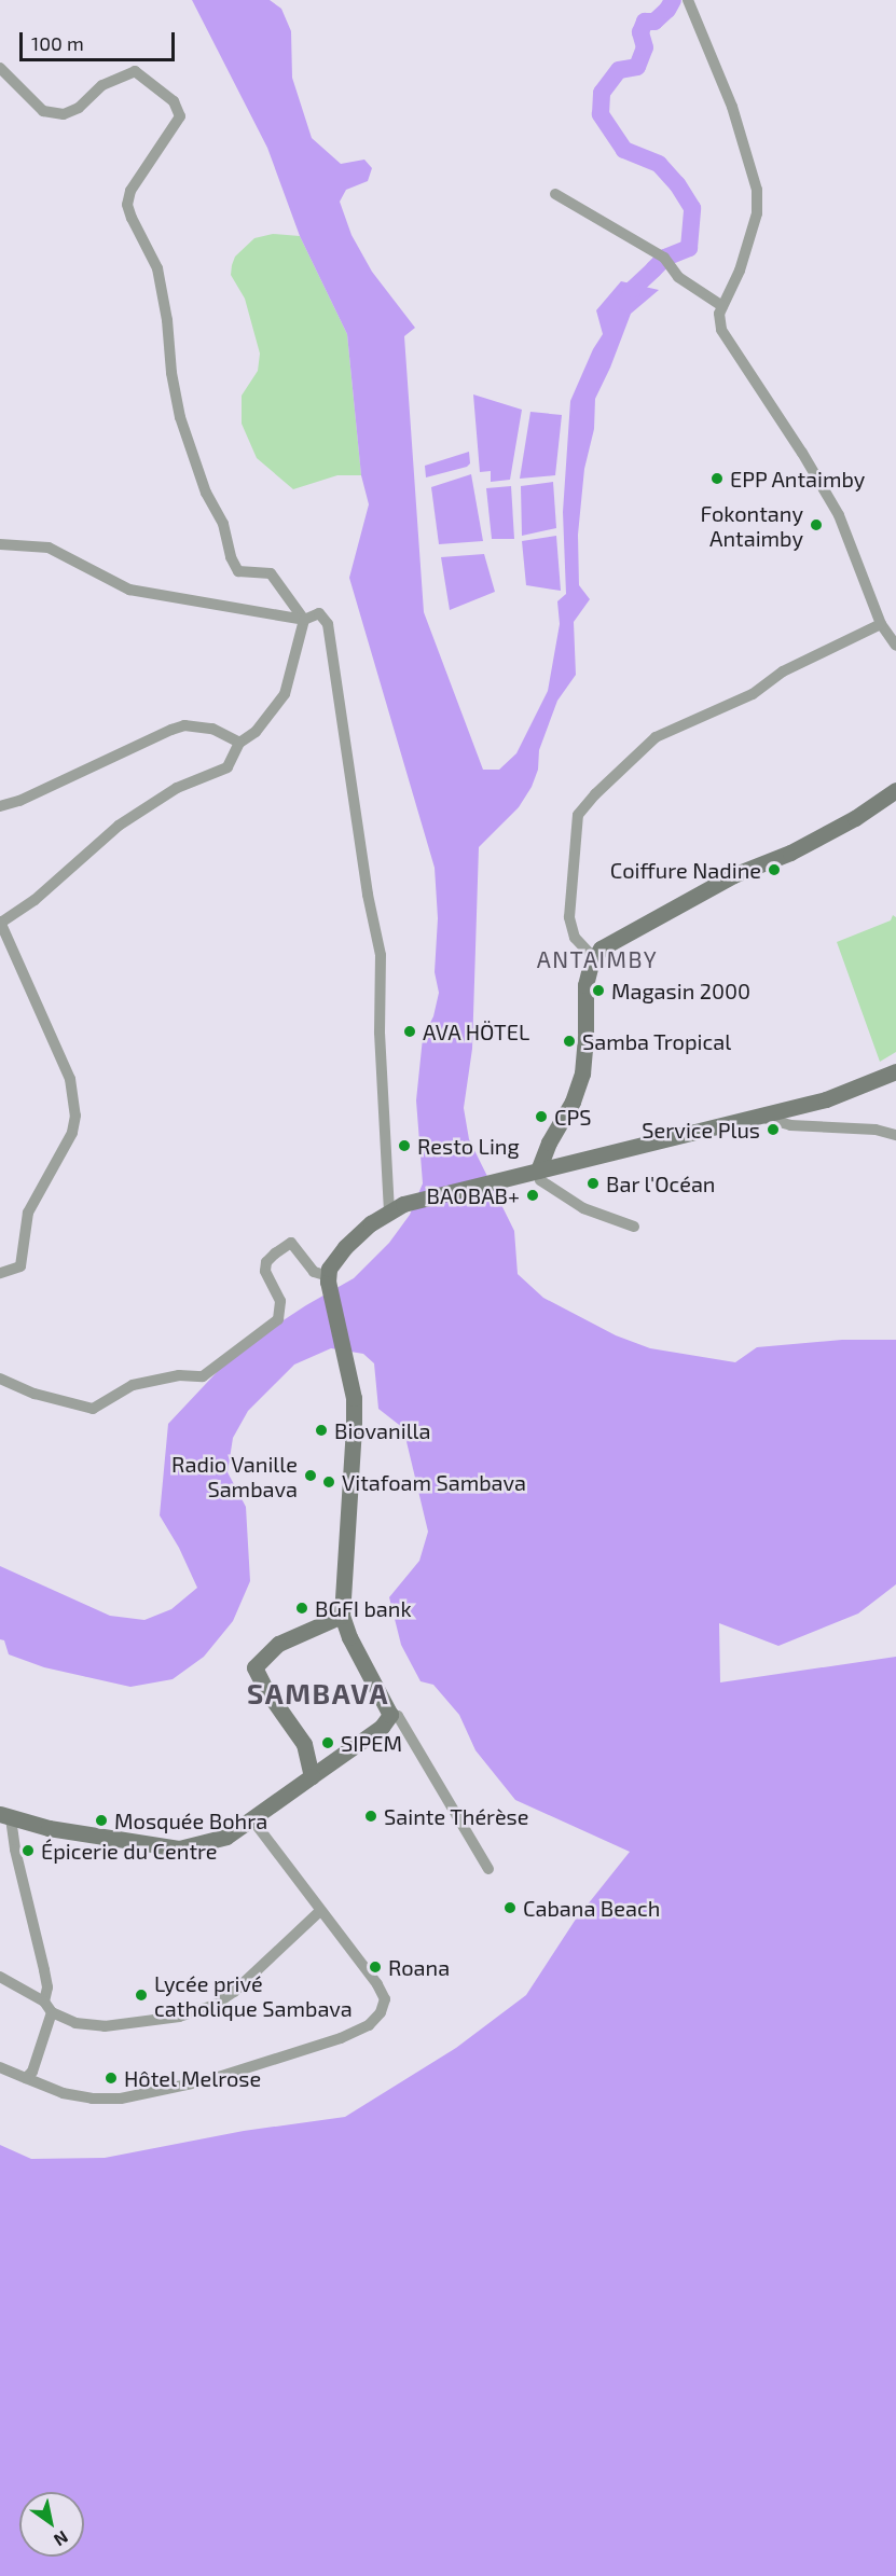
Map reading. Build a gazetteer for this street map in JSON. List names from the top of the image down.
{
  "districts": ["ANTAIMBY", "SAMBAVA"],
  "places": [
    "EPP Antaimby",
    "Fokontany Antaimby",
    "Coiffure Nadine",
    "Magasin 2000",
    "AVA HÖTEL",
    "Samba Tropical",
    "CPS",
    "Service Plus",
    "Resto Ling",
    "Bar l'Océan",
    "BAOBAB+",
    "Biovanilla",
    "Radio Vanille Sambava",
    "Vitafoam Sambava",
    "BGFI bank",
    "SIPEM",
    "Sainte Thérèse",
    "Mosquée Bohra",
    "Épicerie du Centre",
    "Cabana Beach",
    "Roana",
    "Lycée privé catholique Sambava",
    "Hôtel Melrose"
  ],
  "scale_bar": "100 m",
  "north": "bottom right"
}
